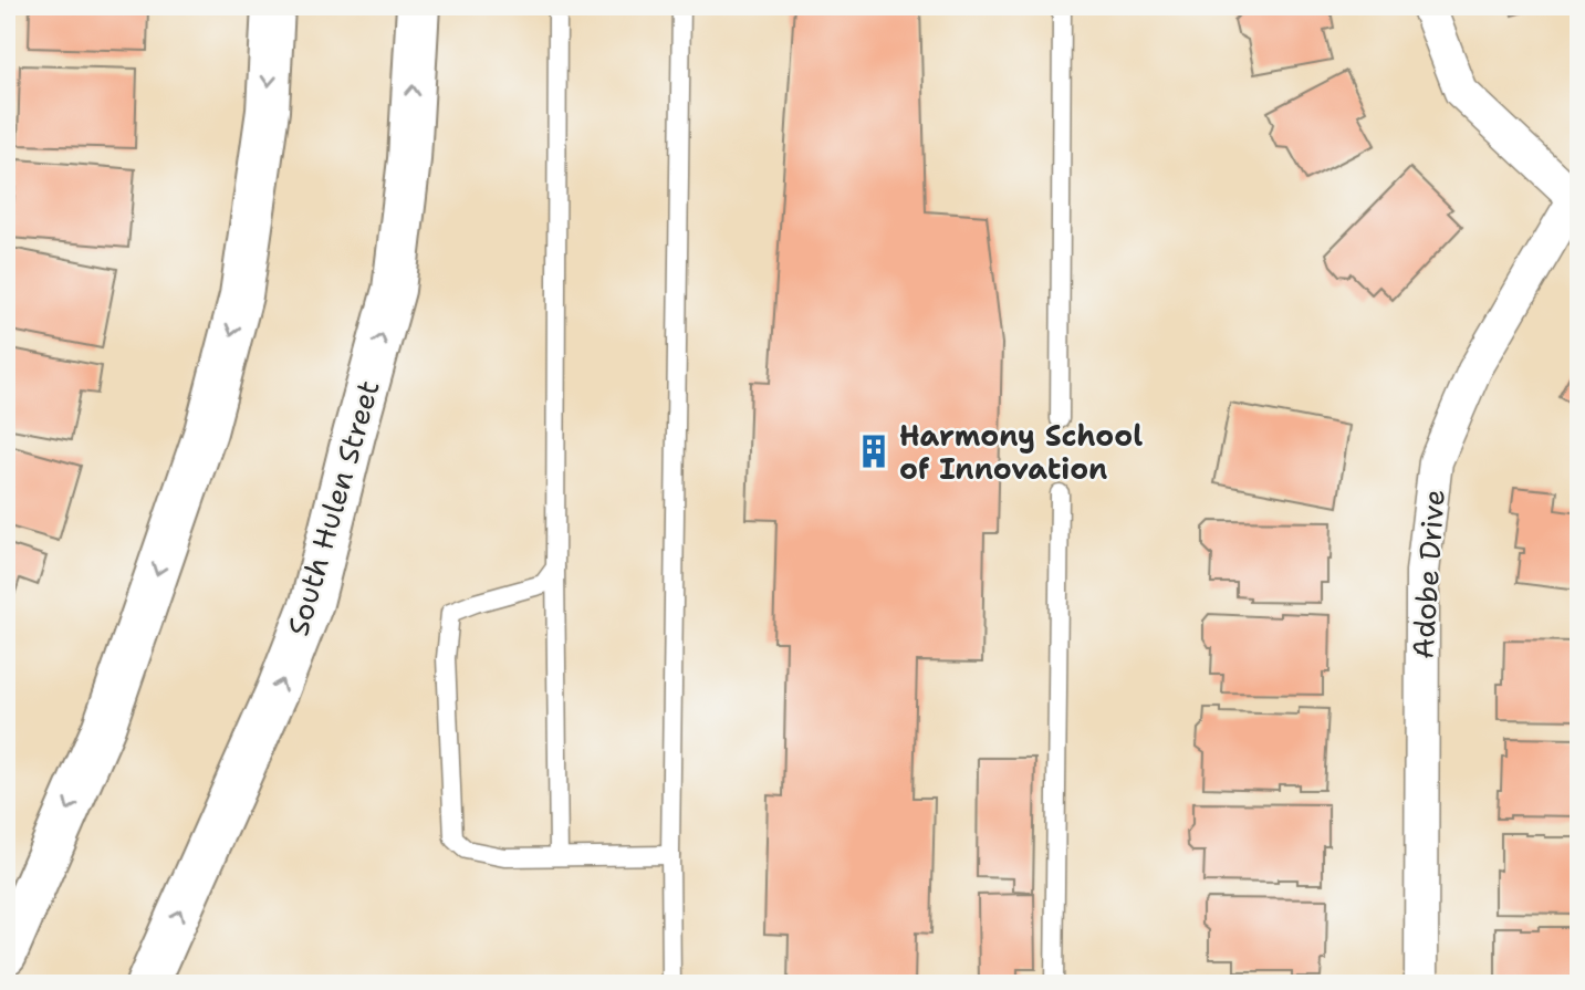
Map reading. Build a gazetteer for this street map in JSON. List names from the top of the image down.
{
  "streets": {
    "main road": ["South Hulen Street"],
    "street": ["Adobe Drive"]
  },
  "places": {
    "building": ["Harmony School of Innovation"]
  }
}
